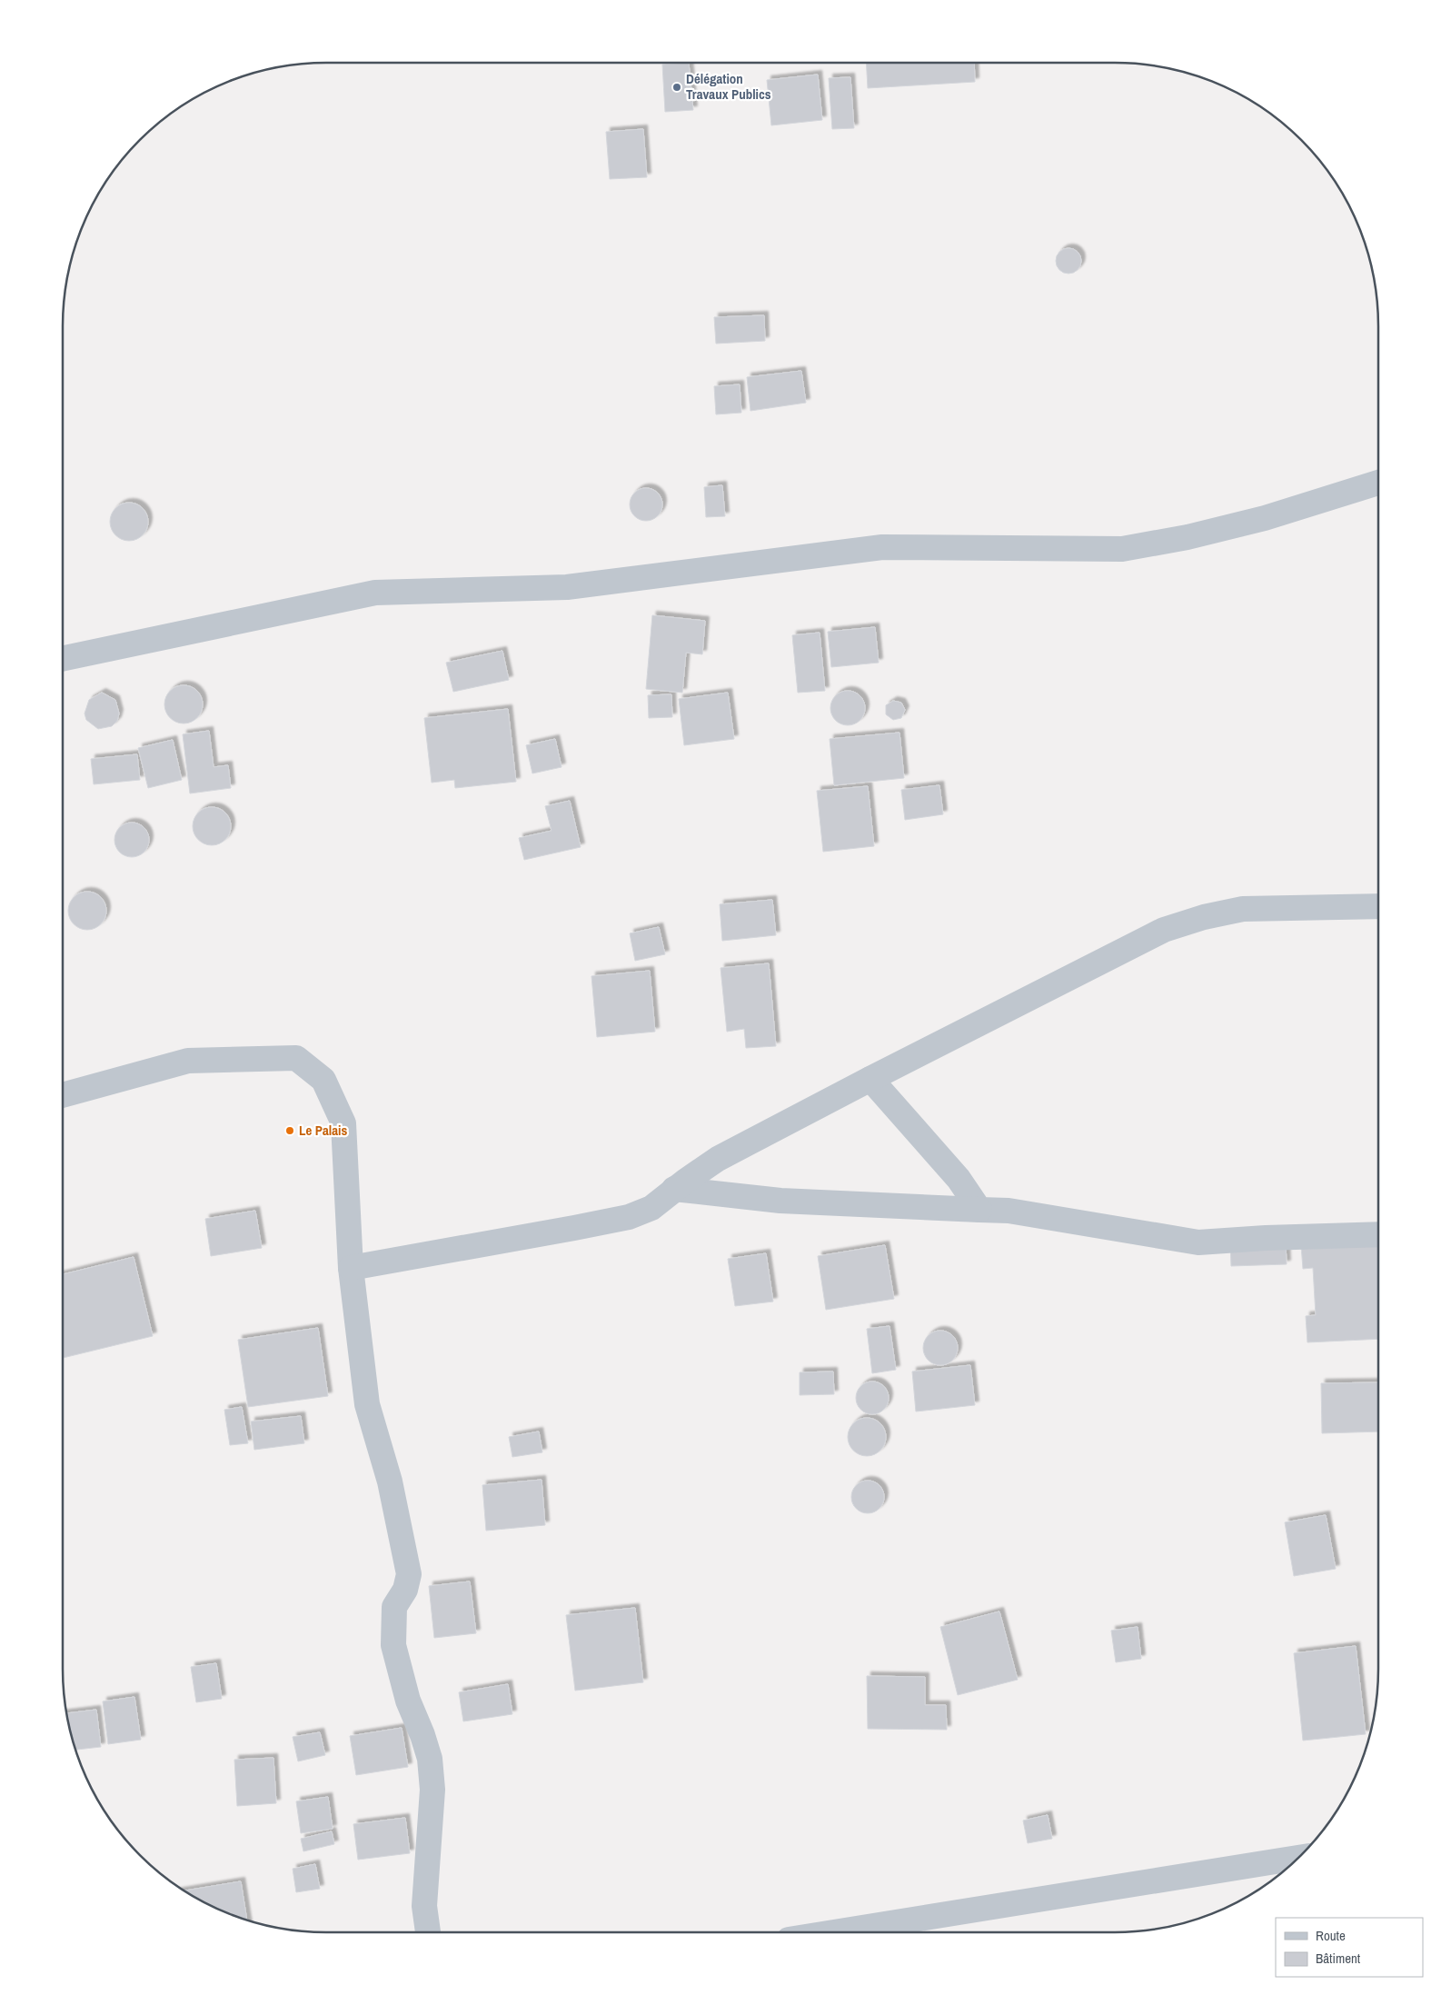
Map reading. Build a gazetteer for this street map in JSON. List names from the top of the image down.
{
  "places": ["Délégation Travaux Publics", "Le Palais"],
  "legend": ["Route", "Bâtiment"]
}
